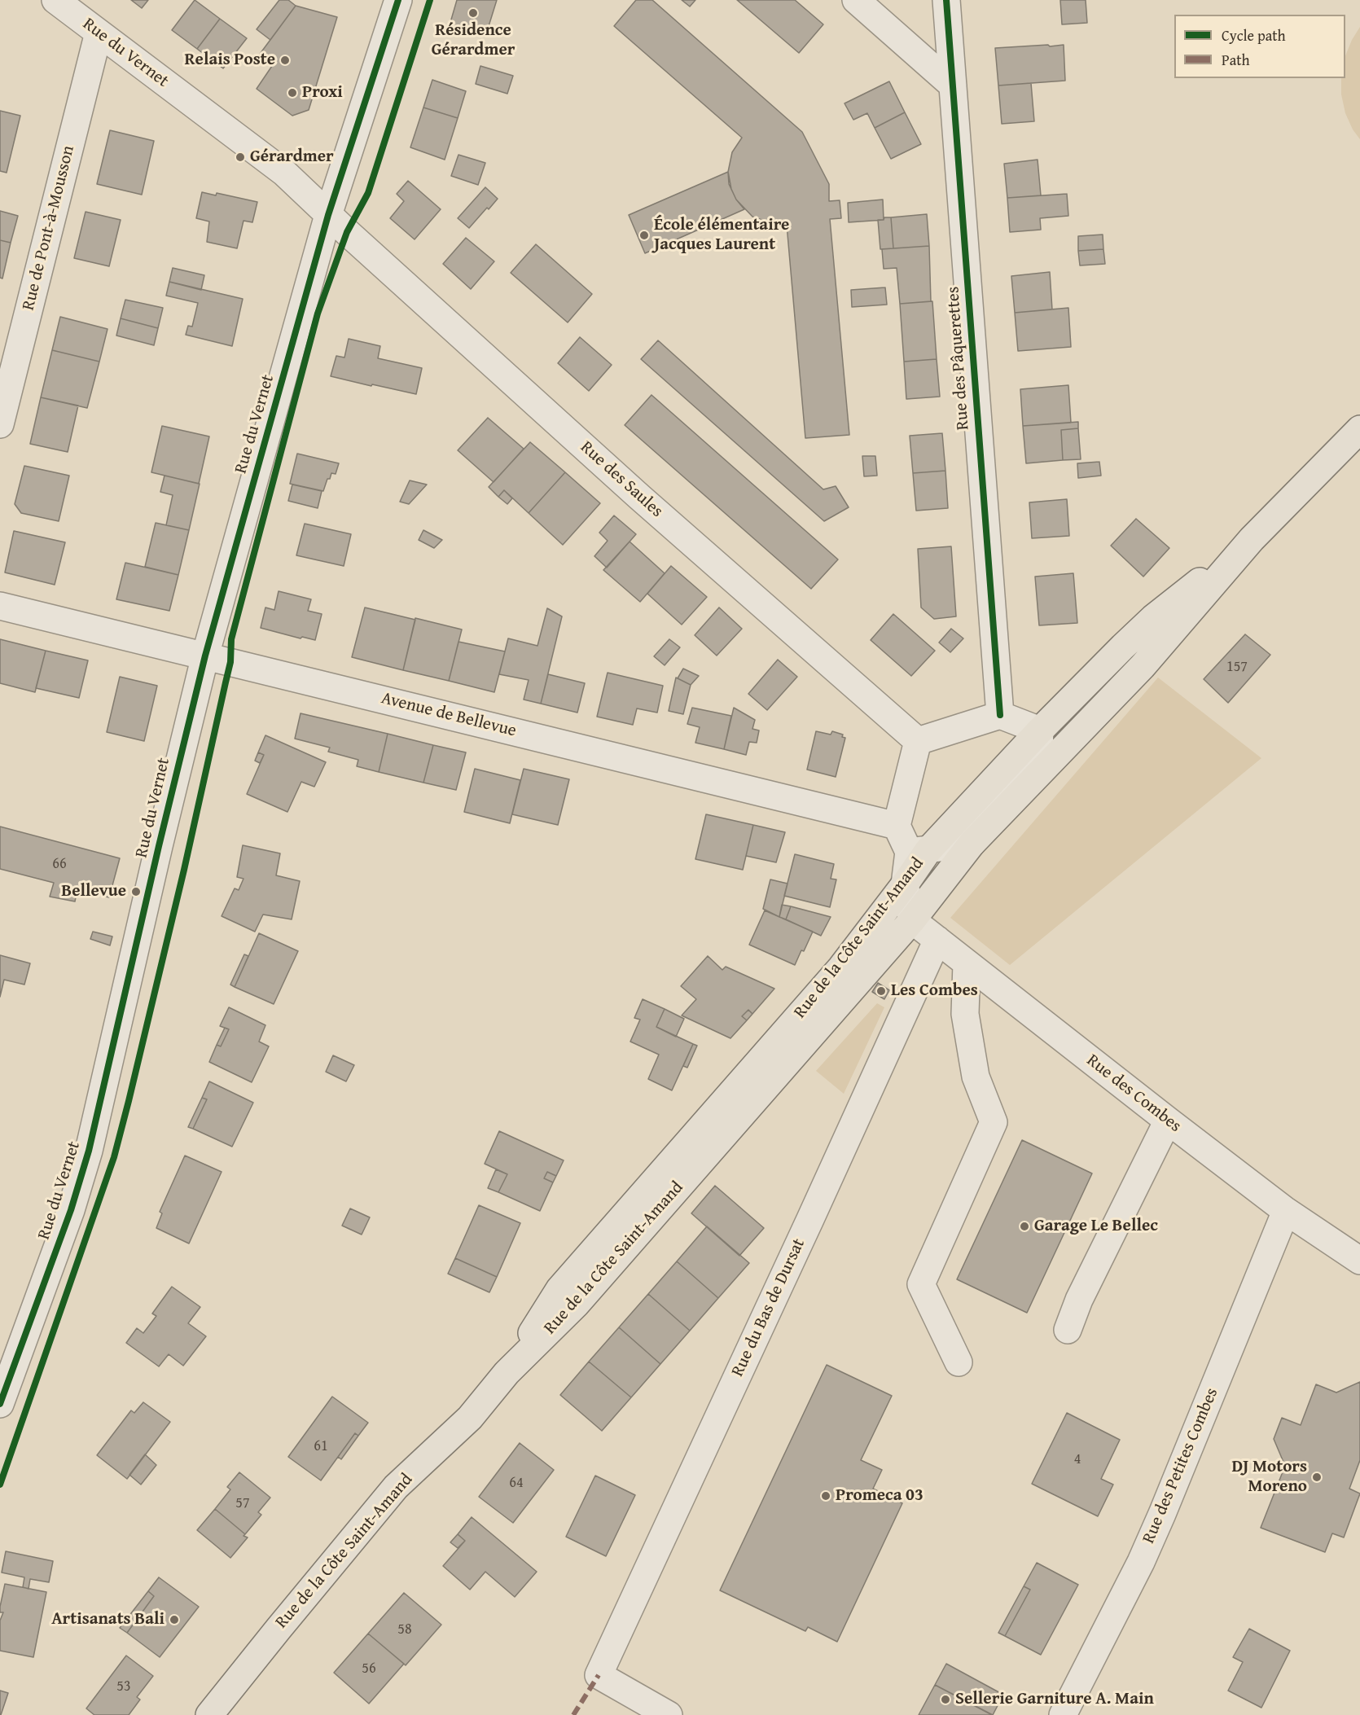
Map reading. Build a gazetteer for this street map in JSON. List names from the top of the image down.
{
  "streets": {
    "main road": ["Rue de la Côte Saint-Amand"],
    "street": [
      "Rue du Vernet",
      "Rue de Pont-à-Mousson",
      "Rue des Pâquerettes",
      "Rue des Saules",
      "Avenue de Bellevue",
      "Rue des Combes",
      "Rue du Bas de Dursat",
      "Rue des Petites Combes"
    ]
  },
  "crossings": [
    ["Rue du Vernet", "Rue de Pont-à-Mousson"],
    ["Rue du Vernet", "Rue des Saules"],
    ["Rue du Vernet", "Avenue de Bellevue"],
    ["Rue de la Côte Saint-Amand", "Rue des Combes"],
    ["Rue des Combes", "Rue du Bas de Dursat"],
    ["Rue des Combes", "Rue des Petites Combes"]
  ],
  "places": [
    "Résidence Gérardmer",
    "Relais Poste",
    "Proxi",
    "Gérardmer",
    "École élémentaire Jacques Laurent",
    "Bellevue",
    "Les Combes",
    "Garage Le Bellec",
    "DJ Motors Moreno",
    "Promeca 03",
    "Artisanats Bali",
    "Sellerie Garniture A. Main"
  ],
  "house_numbers": [
    "157",
    "66",
    "61",
    "4",
    "64",
    "57",
    "58",
    "56",
    "53"
  ],
  "legend": ["Cycle path", "Path"]
}
